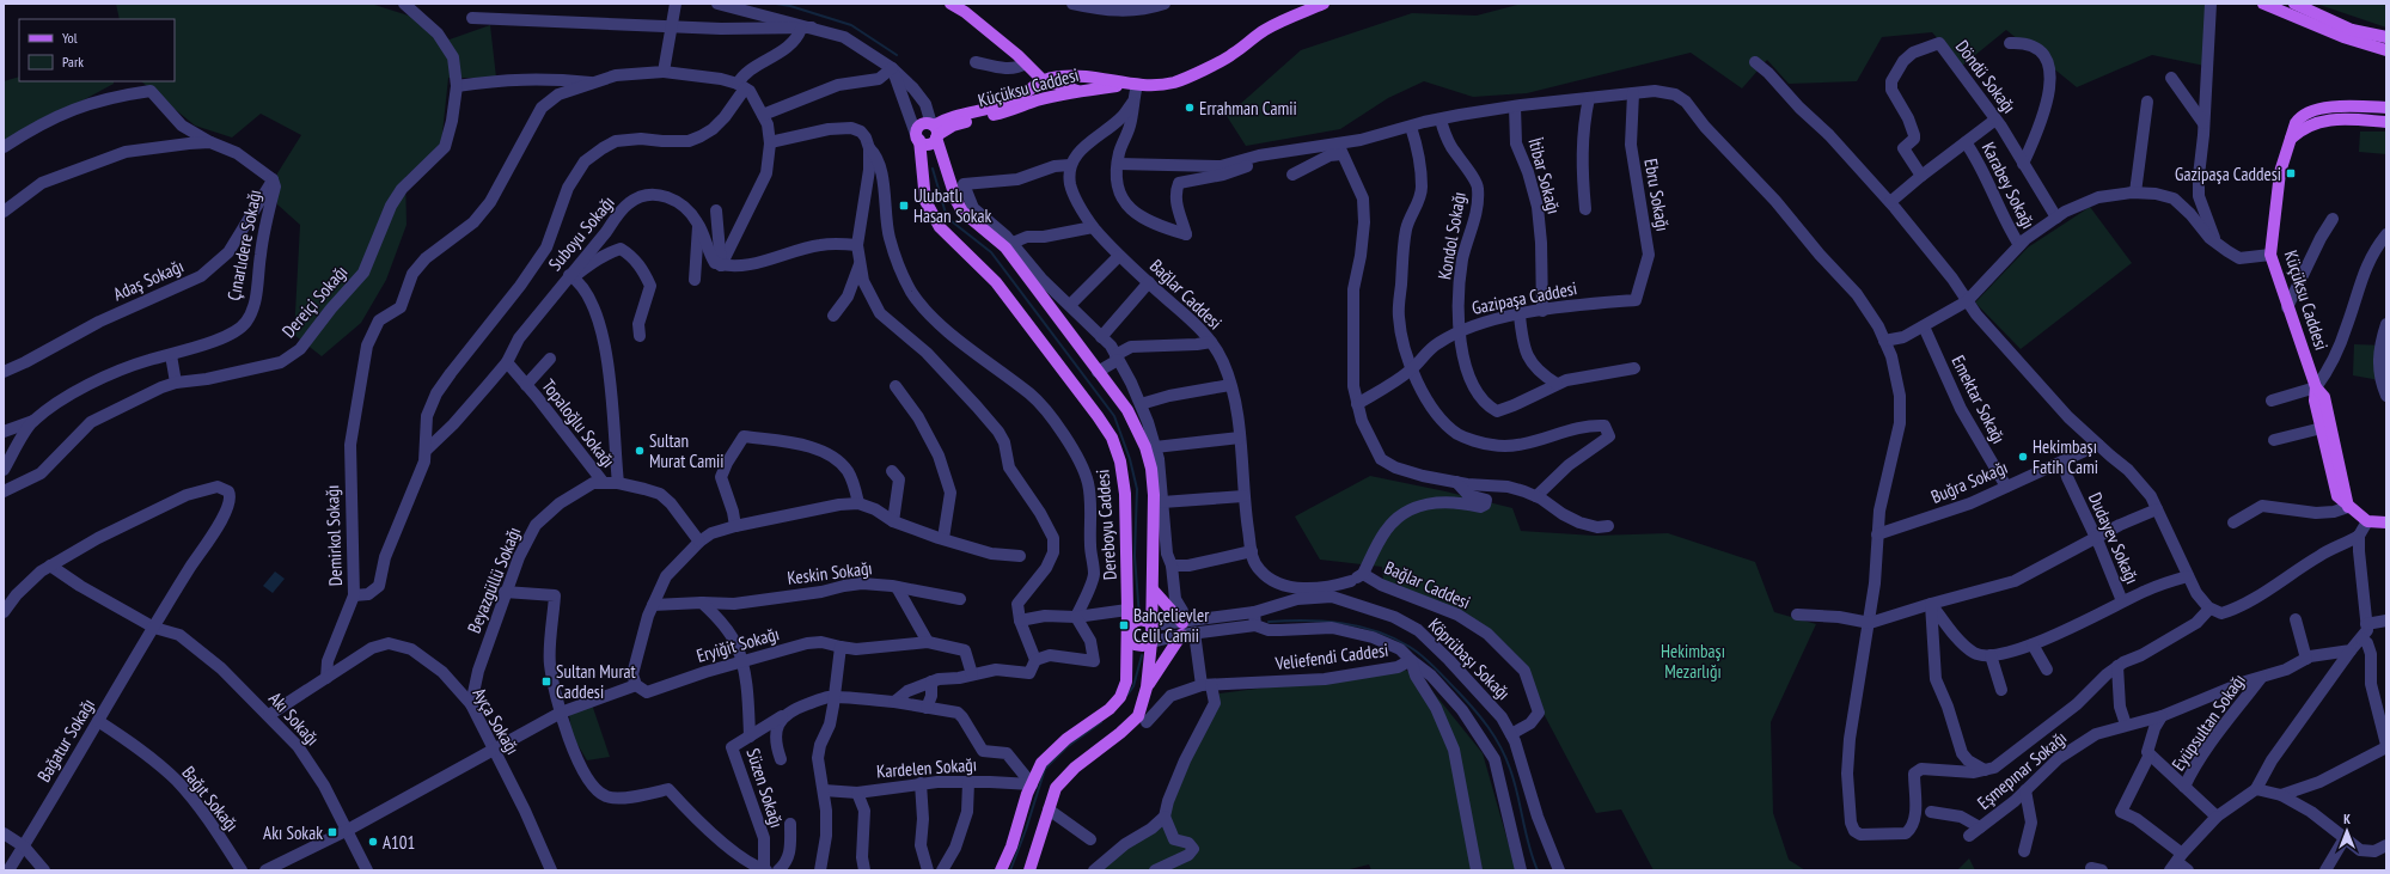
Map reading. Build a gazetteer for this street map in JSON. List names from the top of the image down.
{
  "streets": {
    "main road": ["Küçüksu Caddesi", "Dereboyu Caddesi"],
    "street": [
      "Döndü Sokağı",
      "İtibar Sokağı",
      "Karabey Sokağı",
      "Ebru Sokağı",
      "Suboyu Sokağı",
      "Kondol Sokağı",
      "Çınarlıdere Sokağı",
      "Adaş Sokağı",
      "Bağlar Caddesi",
      "Gazipaşa Caddesi",
      "Dereiçi Sokağı",
      "Emektar Sokağı",
      "Topaloğlu Sokağı",
      "Buğra Sokağı",
      "Demirkol Sokağı",
      "Dudayev Sokağı",
      "Keskin Sokağı",
      "Beyazgüllü Sokağı",
      "Eryiğit Sokağı",
      "Veliefendi Caddesi",
      "Köprübaşı Sokağı",
      "Akı Sokağı",
      "Ayça Sokağı",
      "Eyüpsultan Sokağı",
      "Bağatur Sokağı",
      "Kardelen Sokağı",
      "Eşmepınar Sokağı",
      "Süzen Sokağı",
      "Bağıt Sokağı"
    ]
  },
  "crossings": [
    ["İtibar Sokağı", "Gazipaşa Caddesi"],
    ["Ebru Sokağı", "Gazipaşa Caddesi"],
    ["Suboyu Sokağı", "Topaloğlu Sokağı"],
    ["Kondol Sokağı", "Gazipaşa Caddesi"],
    ["Çınarlıdere Sokağı", "Adaş Sokağı"],
    ["Bağlar Caddesi", "Köprübaşı Sokağı"],
    ["Emektar Sokağı", "Buğra Sokağı"],
    ["Topaloğlu Sokağı", "Beyazgüllü Sokağı"],
    ["Buğra Sokağı", "Dudayev Sokağı"],
    ["Dereboyu Caddesi", "Köprübaşı Sokağı"],
    ["Dereboyu Caddesi", "Kardelen Sokağı"],
    ["Dereboyu Caddesi", "Süzen Sokağı"],
    ["Demirkol Sokağı", "Ayça Sokağı"],
    ["Beyazgüllü Sokağı", "Ayça Sokağı"],
    ["Akı Sokağı", "Ayça Sokağı"],
    ["Akı Sokağı", "Bağatur Sokağı"],
    ["Eyüpsultan Sokağı", "Eşmepınar Sokağı"],
    ["Bağatur Sokağı", "Bağıt Sokağı"],
    ["Kardelen Sokağı", "Süzen Sokağı"]
  ],
  "parks": ["Hekimbaşı Mezarlığı"],
  "places": {
    "other": [
      "Errahman Camii",
      "Sultan Murat Camii",
      "Hekimbaşı Fatih Cami",
      "A101"
    ],
    "transit": [
      "Gazipaşa Caddesi",
      "Ulubatlı Hasan Sokak",
      "Bahçelievler Celil Camii",
      "Sultan Murat Caddesi",
      "Akı Sokak"
    ]
  },
  "legend": ["Yol", "Park"],
  "north": "top"
}
